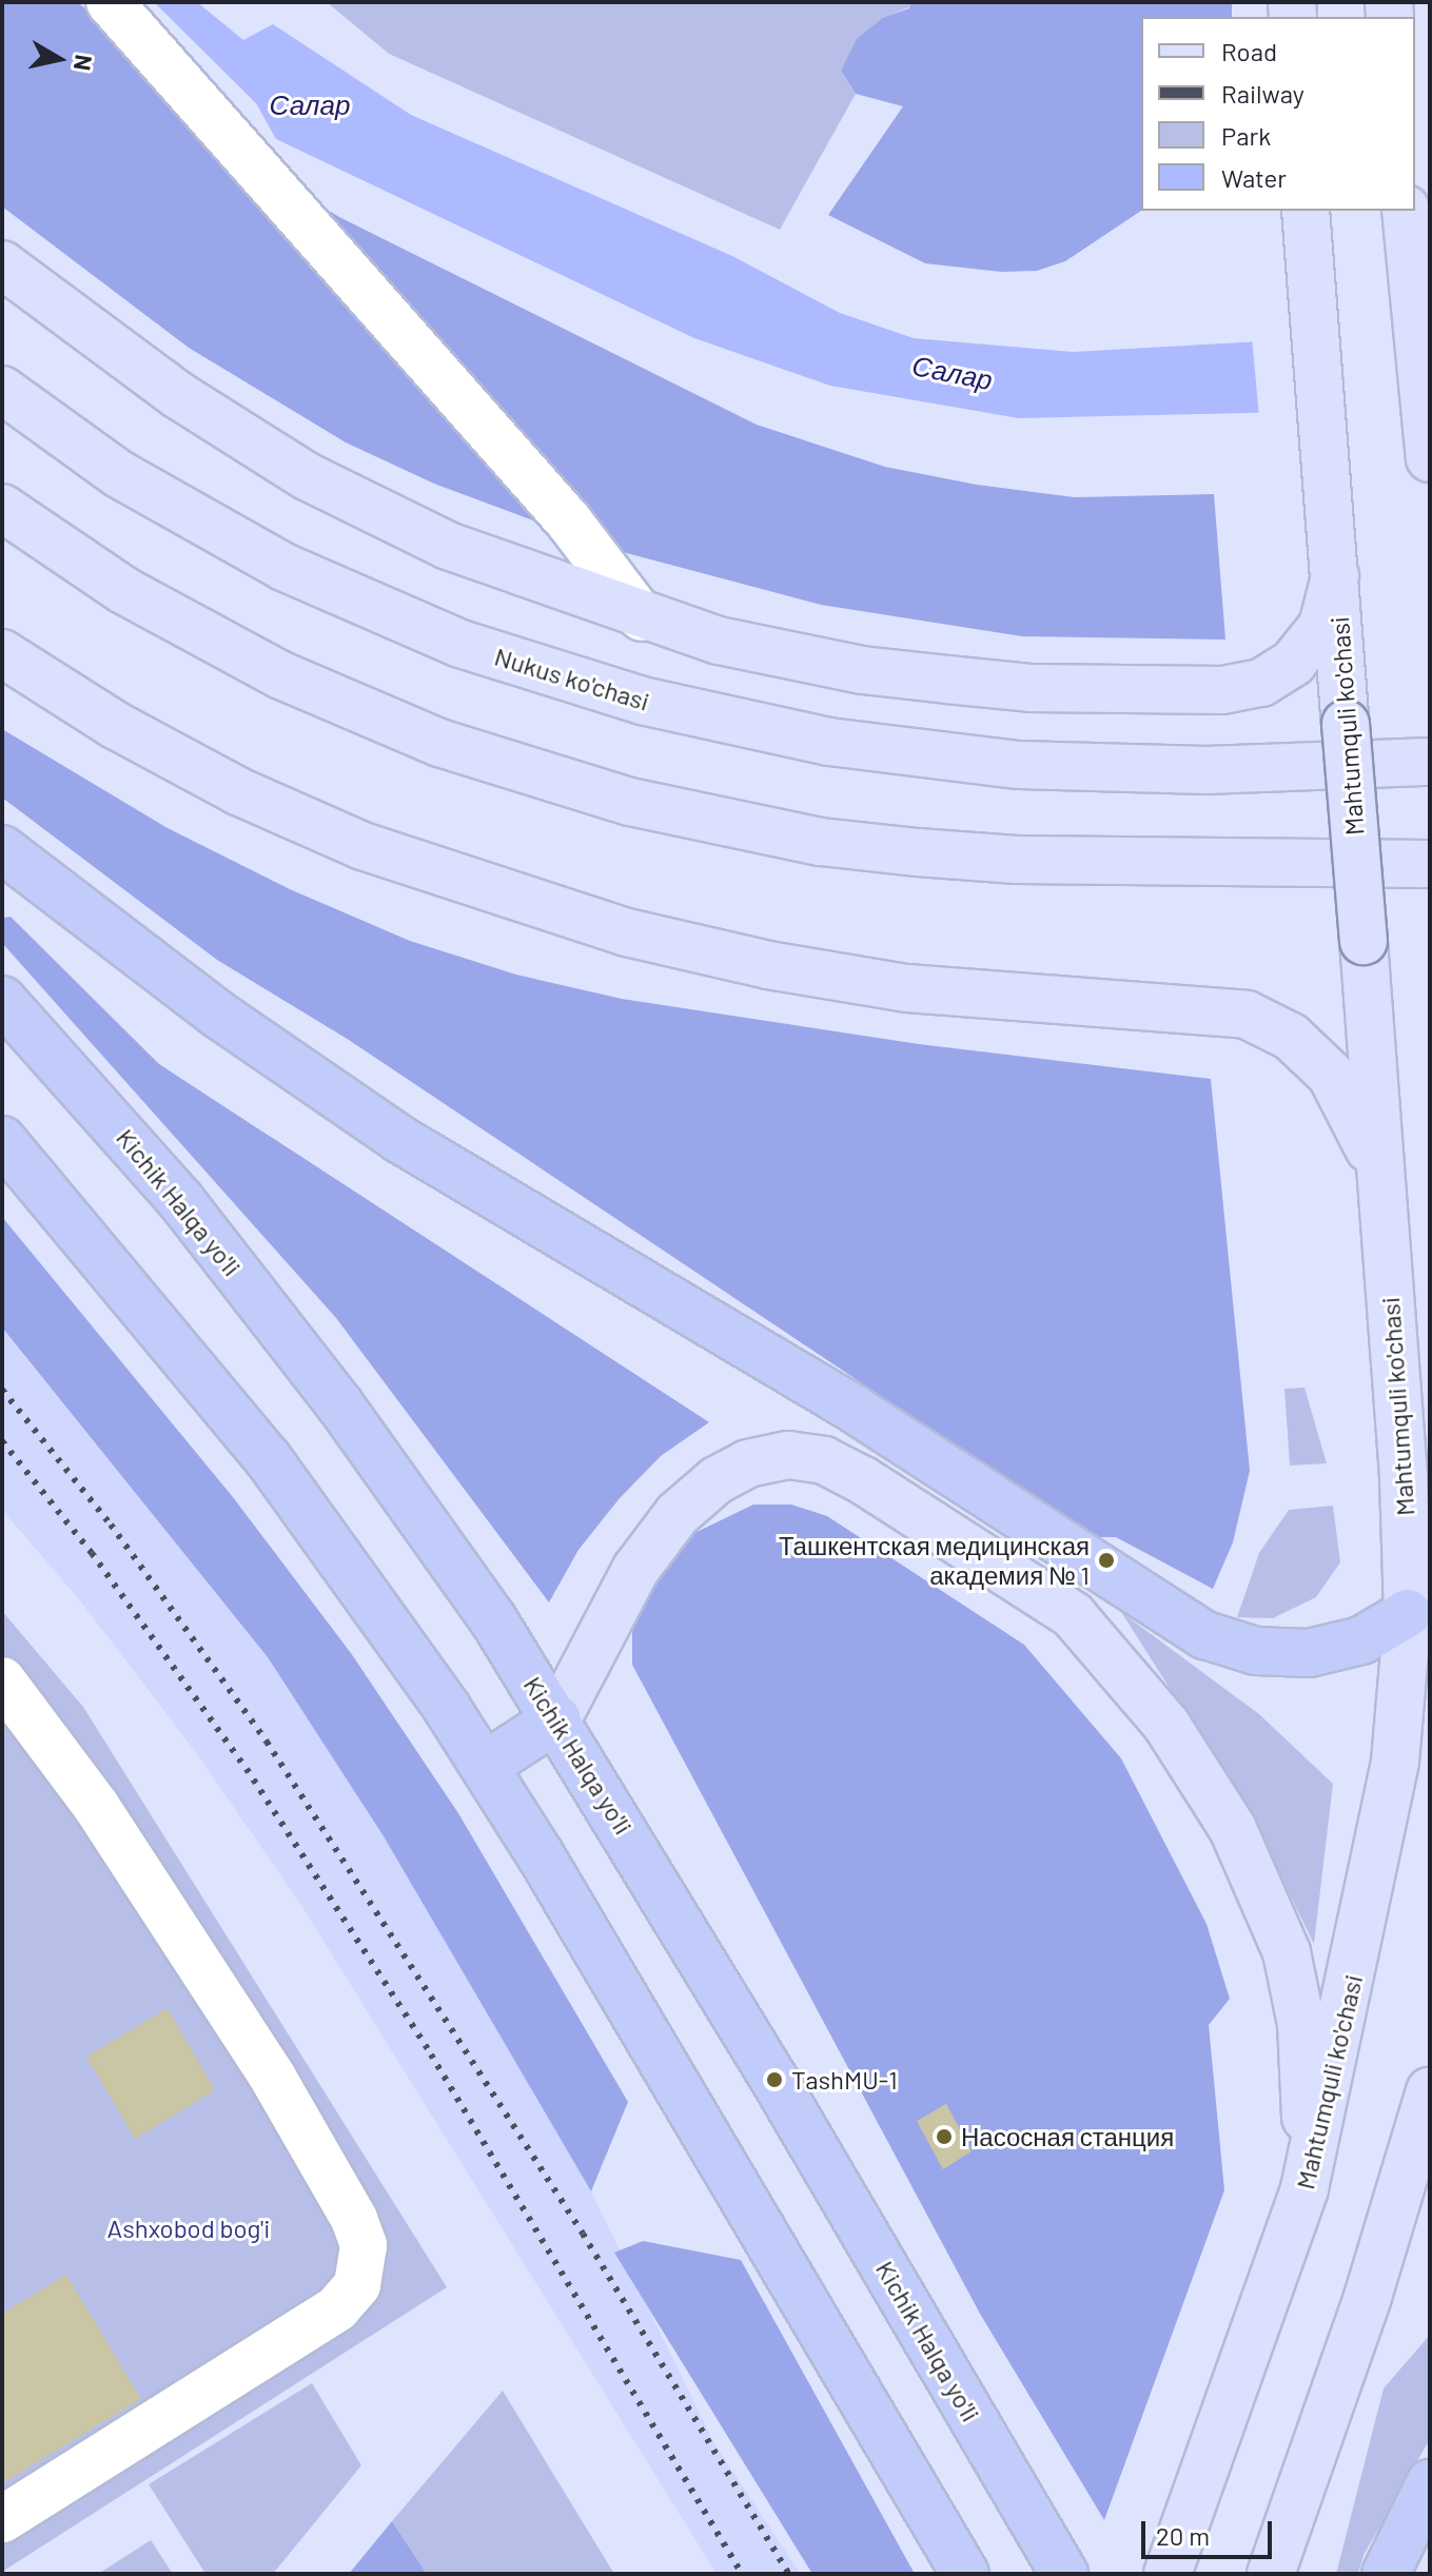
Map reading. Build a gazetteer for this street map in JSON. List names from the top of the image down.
{
  "streets": {
    "highway": ["Kichik Halqa yo'li"],
    "main road": ["Nukus ko'chasi", "Mahtumquli ko'chasi"]
  },
  "water": ["Салар"],
  "parks": ["Ashxobod bog'i"],
  "places": ["Ташкентская медицинская академия № 1", "TashMU-1", "Насосная станция"],
  "legend": [
    "Road",
    "Railway",
    "Park",
    "Water"
  ],
  "scale_bar": "20 m",
  "north": "right"
}
